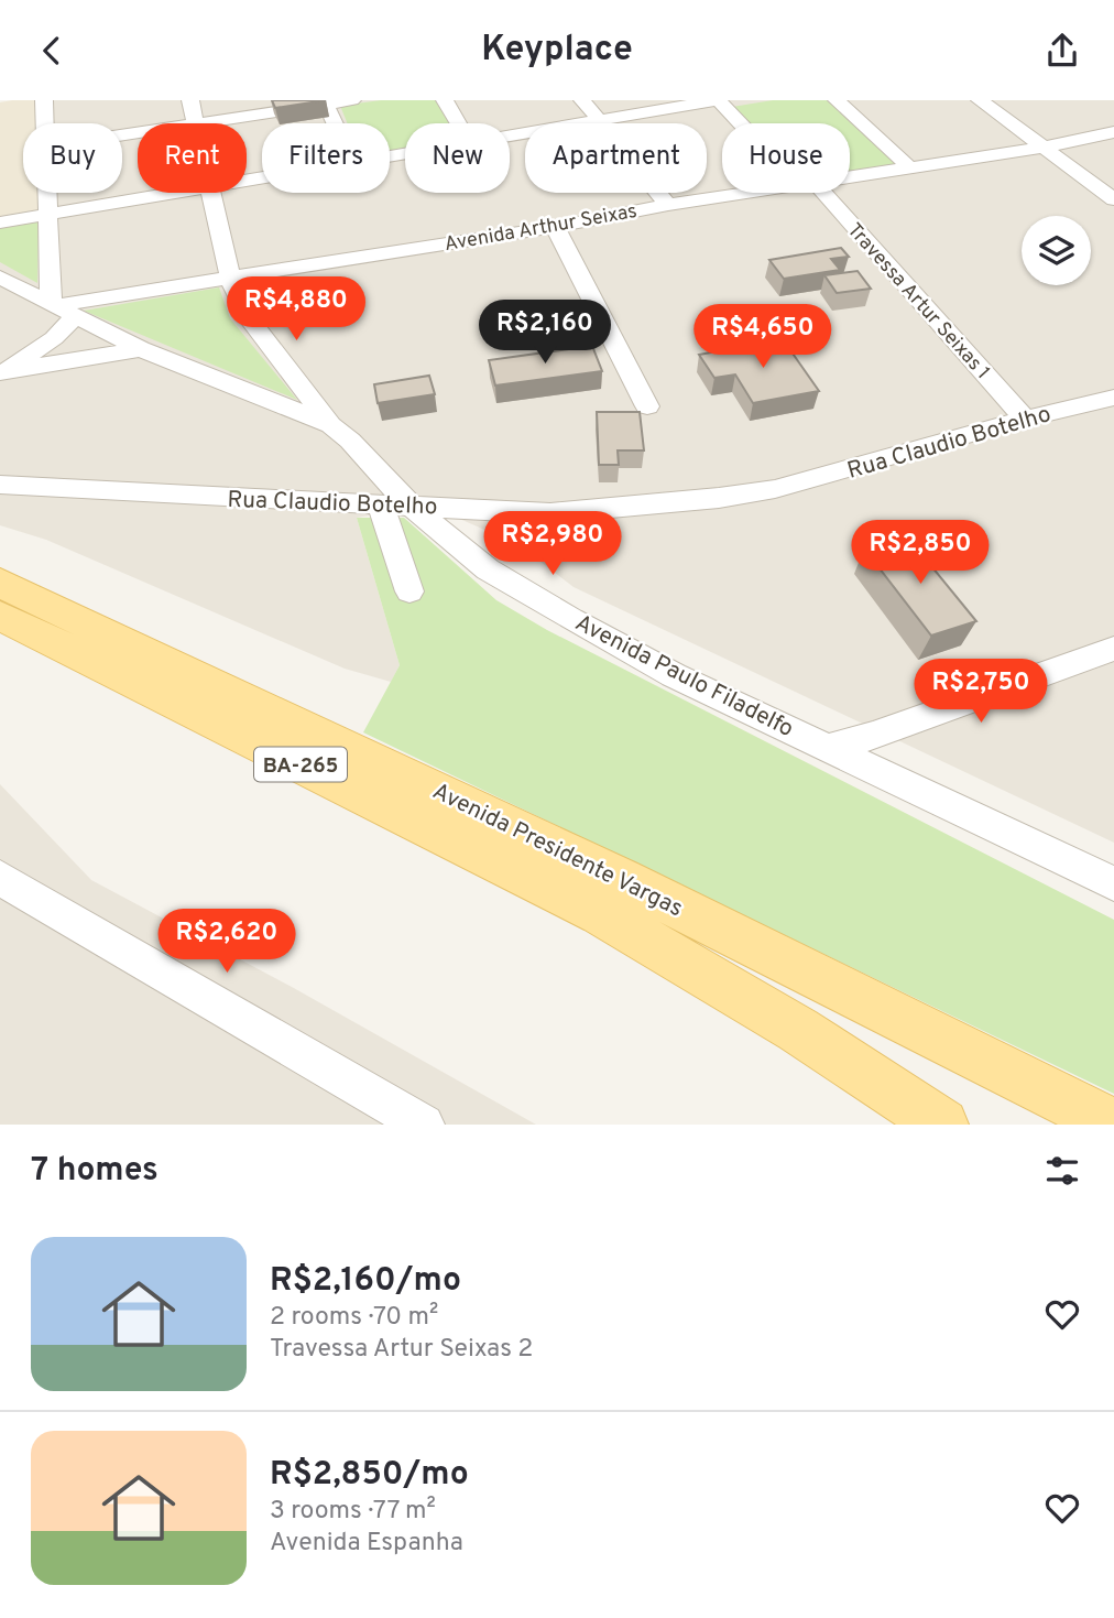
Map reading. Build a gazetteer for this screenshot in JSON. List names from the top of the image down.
{
  "streets": {
    "main road": ["BA-265", "Avenida Presidente Vargas"],
    "street": [
      "Avenida Arthur Seixas",
      "Travessa Artur Seixas 1",
      "Rua Claudio Botelho",
      "Avenida Paulo Filadelfo"
    ]
  },
  "crossings": [
    ["Avenida Arthur Seixas", "Avenida Paulo Filadelfo"],
    ["Travessa Artur Seixas 1", "Rua Claudio Botelho"],
    ["Rua Claudio Botelho", "Avenida Paulo Filadelfo"]
  ],
  "page": {
    "header": "Keyplace",
    "chip": [
      "Buy",
      "Rent",
      "Filters",
      "New",
      "Apartment",
      "House"
    ],
    "price": [
      "R$4,880",
      "R$2,160",
      "R$4,650",
      "R$2,980",
      "R$2,850",
      "R$2,750",
      "R$2,620"
    ],
    "heading": "7 homes",
    "list": [
      {
        "name": "R$2,160/mo",
        "note": "2 rooms · 70 m² · Travessa Artur Seixas 2"
      },
      {
        "name": "R$2,850/mo",
        "note": "3 rooms · 77 m² · Avenida Espanha"
      }
    ]
  }
}
